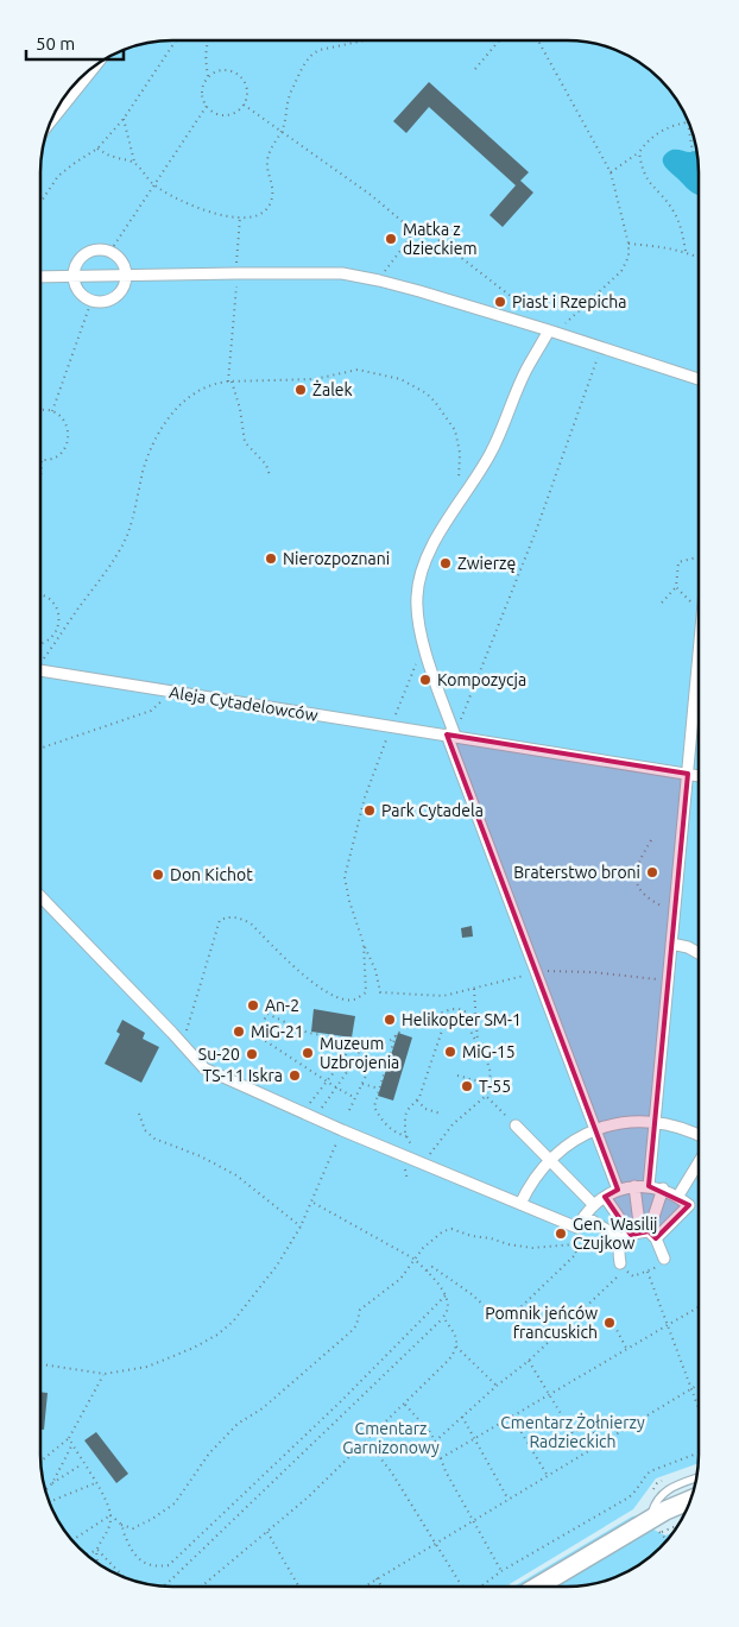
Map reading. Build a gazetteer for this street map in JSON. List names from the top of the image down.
{
  "streets": {
    "street": ["Aleja Cytadelowców"]
  },
  "parks": ["Cmentarz Żołnierzy Radzieckich", "Cmentarz Garnizonowy"],
  "places": [
    "Matka z dzieckiem",
    "Piast i Rzepicha",
    "Żalek",
    "Nierozpoznani",
    "Zwierzę",
    "Kompozycja",
    "Park Cytadela",
    "Braterstwo broni",
    "Don Kichot",
    "An-2",
    "Helikopter SM-1",
    "MiG-21",
    "MiG-15",
    "Muzeum Uzbrojenia",
    "Su-20",
    "TS-11 Iskra",
    "T-55",
    "Gen. Wasilij Czujkow",
    "Pomnik jeńców francuskich"
  ],
  "scale_bar": "50 m"
}
